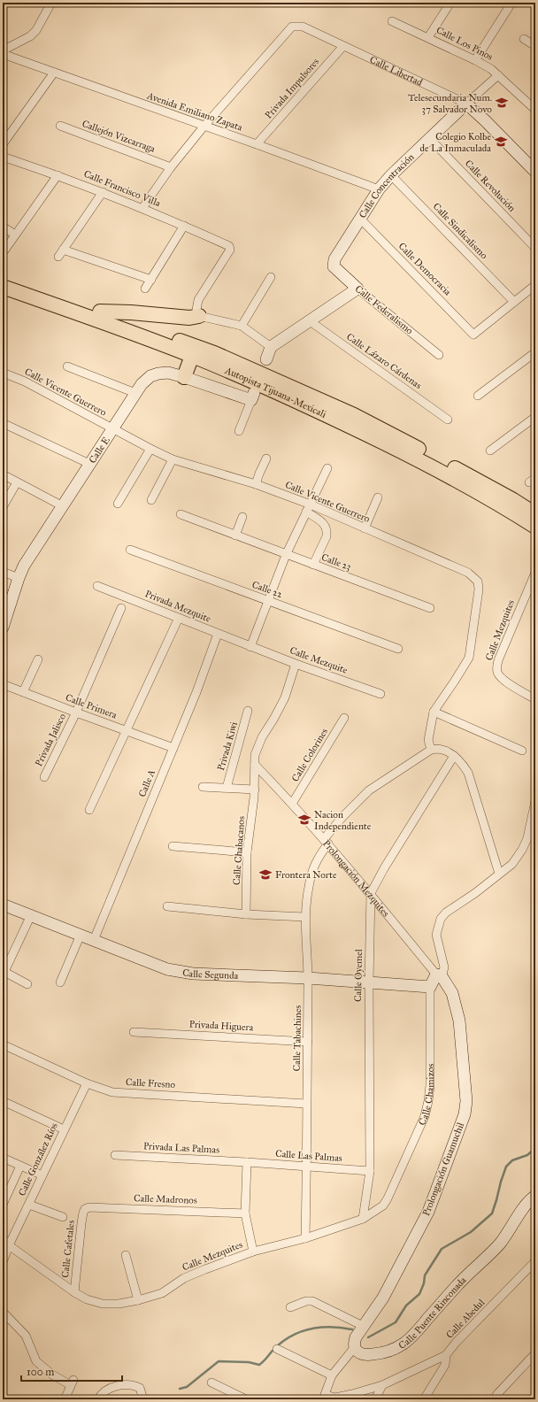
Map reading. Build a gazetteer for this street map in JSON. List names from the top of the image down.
{
  "streets": {
    "highway": ["Autopista Tijuana-Mexicali"],
    "street": [
      "Calle Los Pinos",
      "Calle Libertad",
      "Privada Impulsores",
      "Avenida Emiliano Zapata",
      "Callejón Vizcarraga",
      "Calle Revolución",
      "Calle Concentración",
      "Calle Francisco Villa",
      "Calle Sindicalismo",
      "Calle Democracia",
      "Calle Federalismo",
      "Calle Lázaro Cárdenas",
      "Calle Vicente Guerrero",
      "Calle E",
      "Calle 23",
      "Calle 22",
      "Privada Mezquite",
      "Calle Mezquites",
      "Calle Mezquite",
      "Calle Primera",
      "Privada Jalisco",
      "Privada Kiwi",
      "Calle Colorines",
      "Calle A",
      "Calle Chabacanos",
      "Prolongación Mezquites",
      "Calle Segunda",
      "Calle Oyemel",
      "Privada Higuera",
      "Calle Tabachines",
      "Calle Fresno",
      "Calle Chamizos",
      "Privada Las Palmas",
      "Calle Las Palmas",
      "Calle González Ríos",
      "Prolongación Guamuchil",
      "Calle Madronos",
      "Calle Cafetales",
      "Calle Puente Rinconada",
      "Calle Abedul"
    ]
  },
  "crossings": [
    ["Calle Los Pinos", "Calle Concentración"],
    ["Calle Libertad", "Privada Impulsores"],
    ["Calle Libertad", "Avenida Emiliano Zapata"],
    ["Calle Libertad", "Calle Concentración"],
    ["Privada Impulsores", "Avenida Emiliano Zapata"],
    ["Avenida Emiliano Zapata", "Calle Concentración"],
    ["Calle Revolución", "Calle Concentración"],
    ["Calle Concentración", "Calle Sindicalismo"],
    ["Calle Concentración", "Calle Democracia"],
    ["Calle Concentración", "Calle Federalismo"],
    ["Calle Sindicalismo", "Calle Democracia"],
    ["Calle Vicente Guerrero", "Calle E"],
    ["Calle Vicente Guerrero", "Calle Tabachines"],
    ["Privada Mezquite", "Calle Mezquite"],
    ["Privada Mezquite", "Calle A"],
    ["Calle Mezquites", "Calle Oyemel"],
    ["Calle Mezquites", "Calle Tabachines"],
    ["Calle Mezquites", "Calle Chamizos"],
    ["Calle Mezquites", "Calle González Ríos"],
    ["Calle Mezquites", "Calle Cafetales"],
    ["Calle Mezquite", "Calle Chabacanos"],
    ["Calle Primera", "Privada Jalisco"],
    ["Calle Primera", "Calle A"],
    ["Calle Colorines", "Prolongación Mezquites"],
    ["Calle A", "Calle Segunda"],
    ["Calle Chabacanos", "Prolongación Mezquites"],
    ["Prolongación Mezquites", "Calle Oyemel"],
    ["Prolongación Mezquites", "Calle Tabachines"],
    ["Prolongación Mezquites", "Calle Chamizos"],
    ["Prolongación Mezquites", "Prolongación Guamuchil"],
    ["Calle Segunda", "Calle Oyemel"],
    ["Calle Segunda", "Calle Tabachines"],
    ["Calle Segunda", "Calle Chamizos"],
    ["Calle Oyemel", "Calle Las Palmas"],
    ["Privada Higuera", "Calle Tabachines"],
    ["Calle Tabachines", "Calle Fresno"],
    ["Calle Tabachines", "Calle Las Palmas"],
    ["Calle Fresno", "Calle González Ríos"],
    ["Calle Chamizos", "Prolongación Guamuchil"],
    ["Privada Las Palmas", "Calle Las Palmas"],
    ["Prolongación Guamuchil", "Calle Puente Rinconada"],
    ["Calle Madronos", "Calle Cafetales"]
  ],
  "places": {
    "school or university": [
      "Telesecundaria Num. 37 Salvador Novo",
      "Colegio Kolbe de La Inmaculada",
      "Nacion Independiente",
      "Frontera Norte"
    ]
  },
  "scale_bar": "100 m"
}
